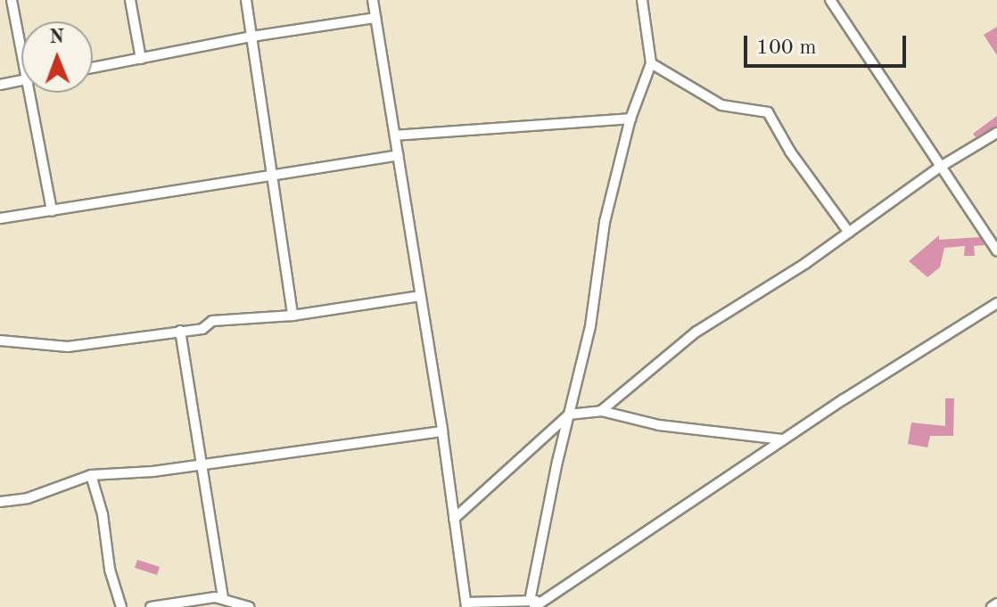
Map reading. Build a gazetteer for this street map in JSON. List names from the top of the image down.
{
  "scale_bar": "100 m",
  "north": "top"
}
